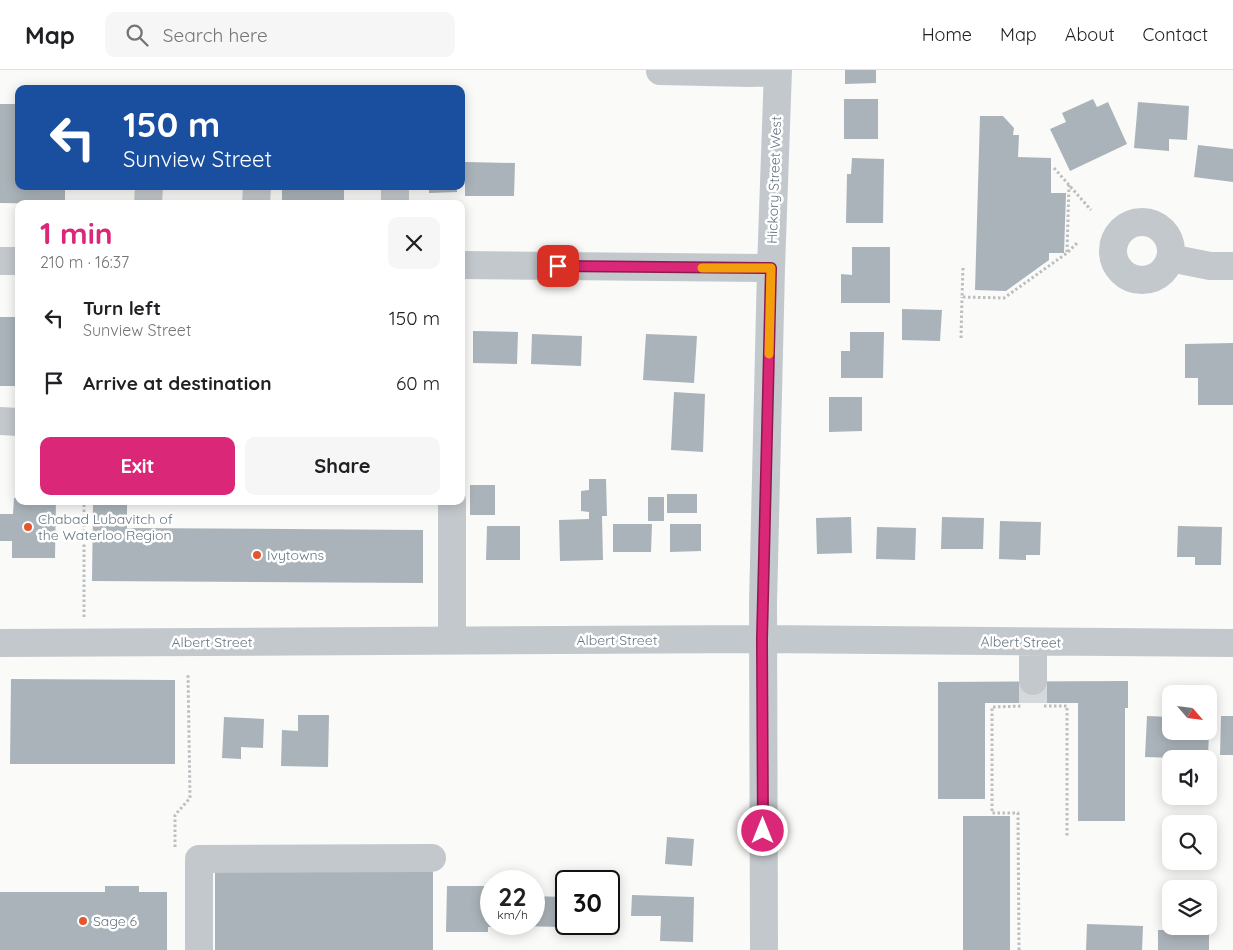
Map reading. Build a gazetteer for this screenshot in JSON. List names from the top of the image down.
{
  "streets": {
    "street": ["Hickory Street West", "Albert Street"]
  },
  "crossings": [
    ["Hickory Street West", "Albert Street"]
  ],
  "places": ["Chabad Lubavitch of the Waterloo Region", "Ivytowns", "Sage 6"],
  "north": "bottom right",
  "page": {
    "header": "Map",
    "search": "Search here",
    "nav": [
      "Home",
      "Map",
      "About",
      "Contact"
    ],
    "turn": ["150 m", "Sunview Street"],
    "heading": ["1 min", "210 m · 16:37"],
    "list": [
      {
        "name": "Turn left",
        "note": "Sunview Street",
        "value": "150 m"
      },
      {
        "name": "Arrive at destination",
        "value": "60 m"
      }
    ],
    "buttons": ["Exit", "Share"],
    "speed": "22 km/h",
    "limit": "30"
  }
}
